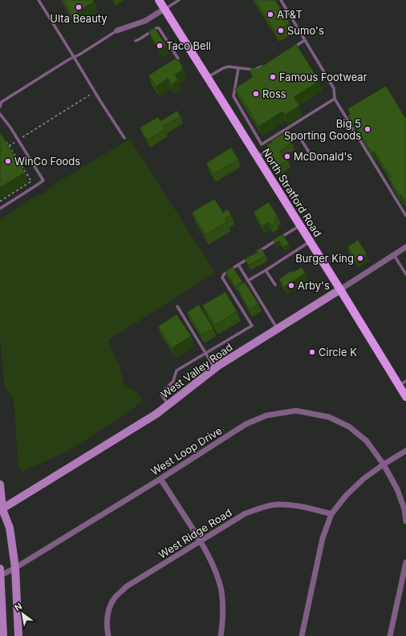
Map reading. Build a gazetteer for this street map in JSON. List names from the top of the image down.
{
  "streets": {
    "main road": ["North Stratford Road", "West Valley Road"],
    "street": ["West Loop Drive", "West Ridge Road"]
  },
  "crossings": [
    ["North Stratford Road", "West Valley Road"]
  ],
  "places": [
    "Ulta Beauty",
    "AT&T",
    "Sumo's",
    "Taco Bell",
    "Famous Footwear",
    "Ross",
    "Big 5 Sporting Goods",
    "McDonald's",
    "WinCo Foods",
    "Burger King",
    "Arby's",
    "Circle K"
  ],
  "north": "top left"
}
